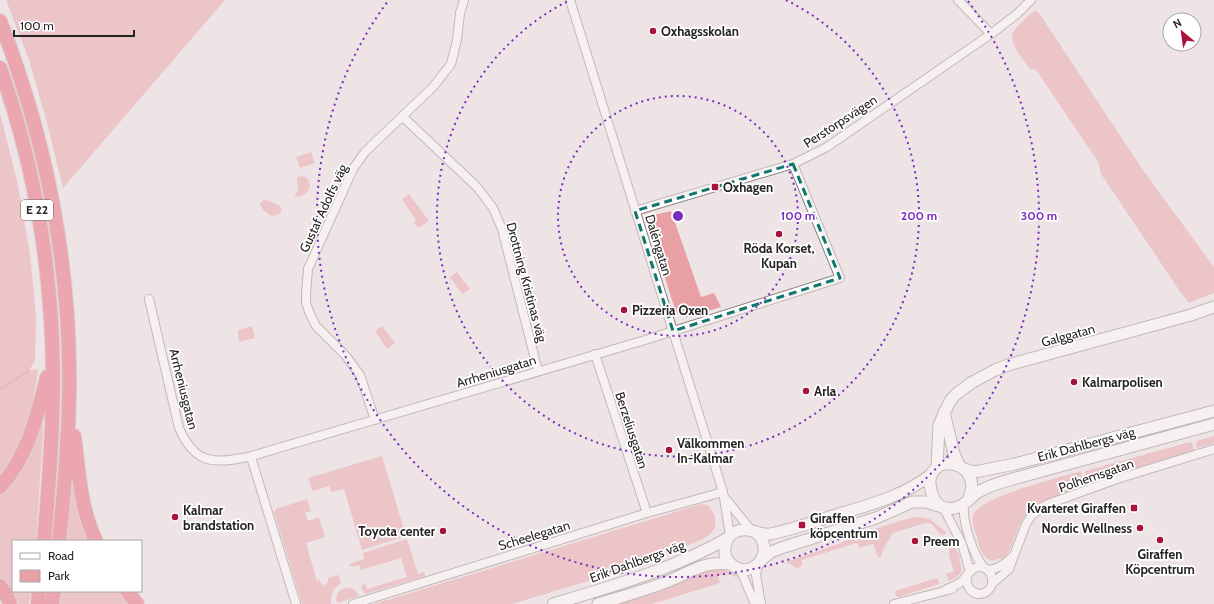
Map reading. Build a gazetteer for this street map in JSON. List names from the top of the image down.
{
  "streets": {
    "highway": ["E 22"],
    "main road": ["Galggatan", "Erik Dahlbergs väg"],
    "street": [
      "Perstorpsvägen",
      "Gustaf Adolfs väg",
      "Daléngatan",
      "Drottning Kristinas väg",
      "Arrheniusgatan",
      "Berzeliusgatan",
      "Polhemsgatan",
      "Scheelegatan"
    ]
  },
  "crossings": [
    ["Perstorpsvägen", "Daléngatan"],
    ["Perstorpsvägen", "Arrheniusgatan"],
    ["Gustaf Adolfs väg", "Drottning Kristinas väg"],
    ["Gustaf Adolfs väg", "Arrheniusgatan"],
    ["Daléngatan", "Arrheniusgatan"],
    ["Daléngatan", "Erik Dahlbergs väg"],
    ["Daléngatan", "Scheelegatan"],
    ["Drottning Kristinas väg", "Arrheniusgatan"],
    ["Galggatan", "Erik Dahlbergs väg"],
    ["Arrheniusgatan", "Berzeliusgatan"],
    ["Berzeliusgatan", "Scheelegatan"]
  ],
  "places": {
    "other": [
      "Oxhagsskolan",
      "Röda Korset, Kupan",
      "Pizzeria Oxen",
      "Kalmarpolisen",
      "Arla",
      "Välkommen In-Kalmar",
      "Kalmar brandstation",
      "Nordic Wellness",
      "Toyota center",
      "Giraffen Köpcentrum",
      "Preem"
    ],
    "transit": ["Oxhagen", "Kvarteret Giraffen", "Giraffen köpcentrum"]
  },
  "legend": ["Road", "Park"],
  "scale_bar": "100 m",
  "north": "top left",
  "rings": ["100 m", "200 m", "300 m"]
}
